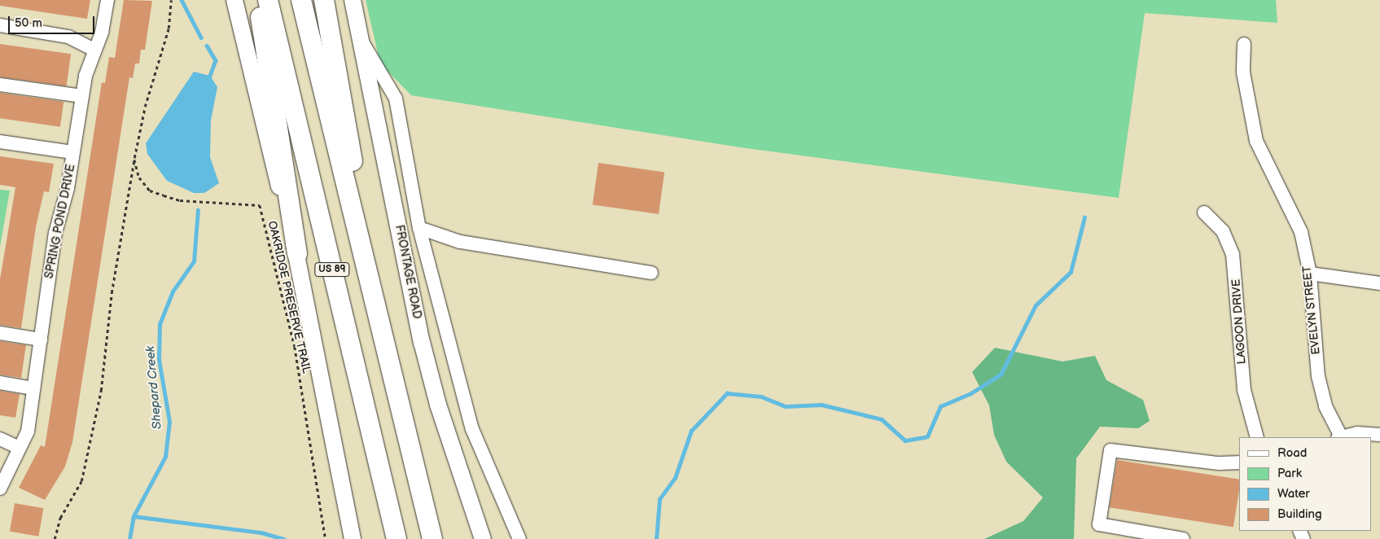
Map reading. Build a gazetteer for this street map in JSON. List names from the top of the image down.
{
  "streets": {
    "highway": ["US 89"],
    "main road": ["FRONTAGE ROAD"],
    "street": ["SPRING POND DRIVE", "EVELYN STREET", "LAGOON DRIVE"],
    "path": ["OAKRIDGE PRESERVE TRAIL"]
  },
  "water": ["Shepard Creek"],
  "legend": [
    "Road",
    "Park",
    "Water",
    "Building"
  ],
  "scale_bar": "50 m"
}
